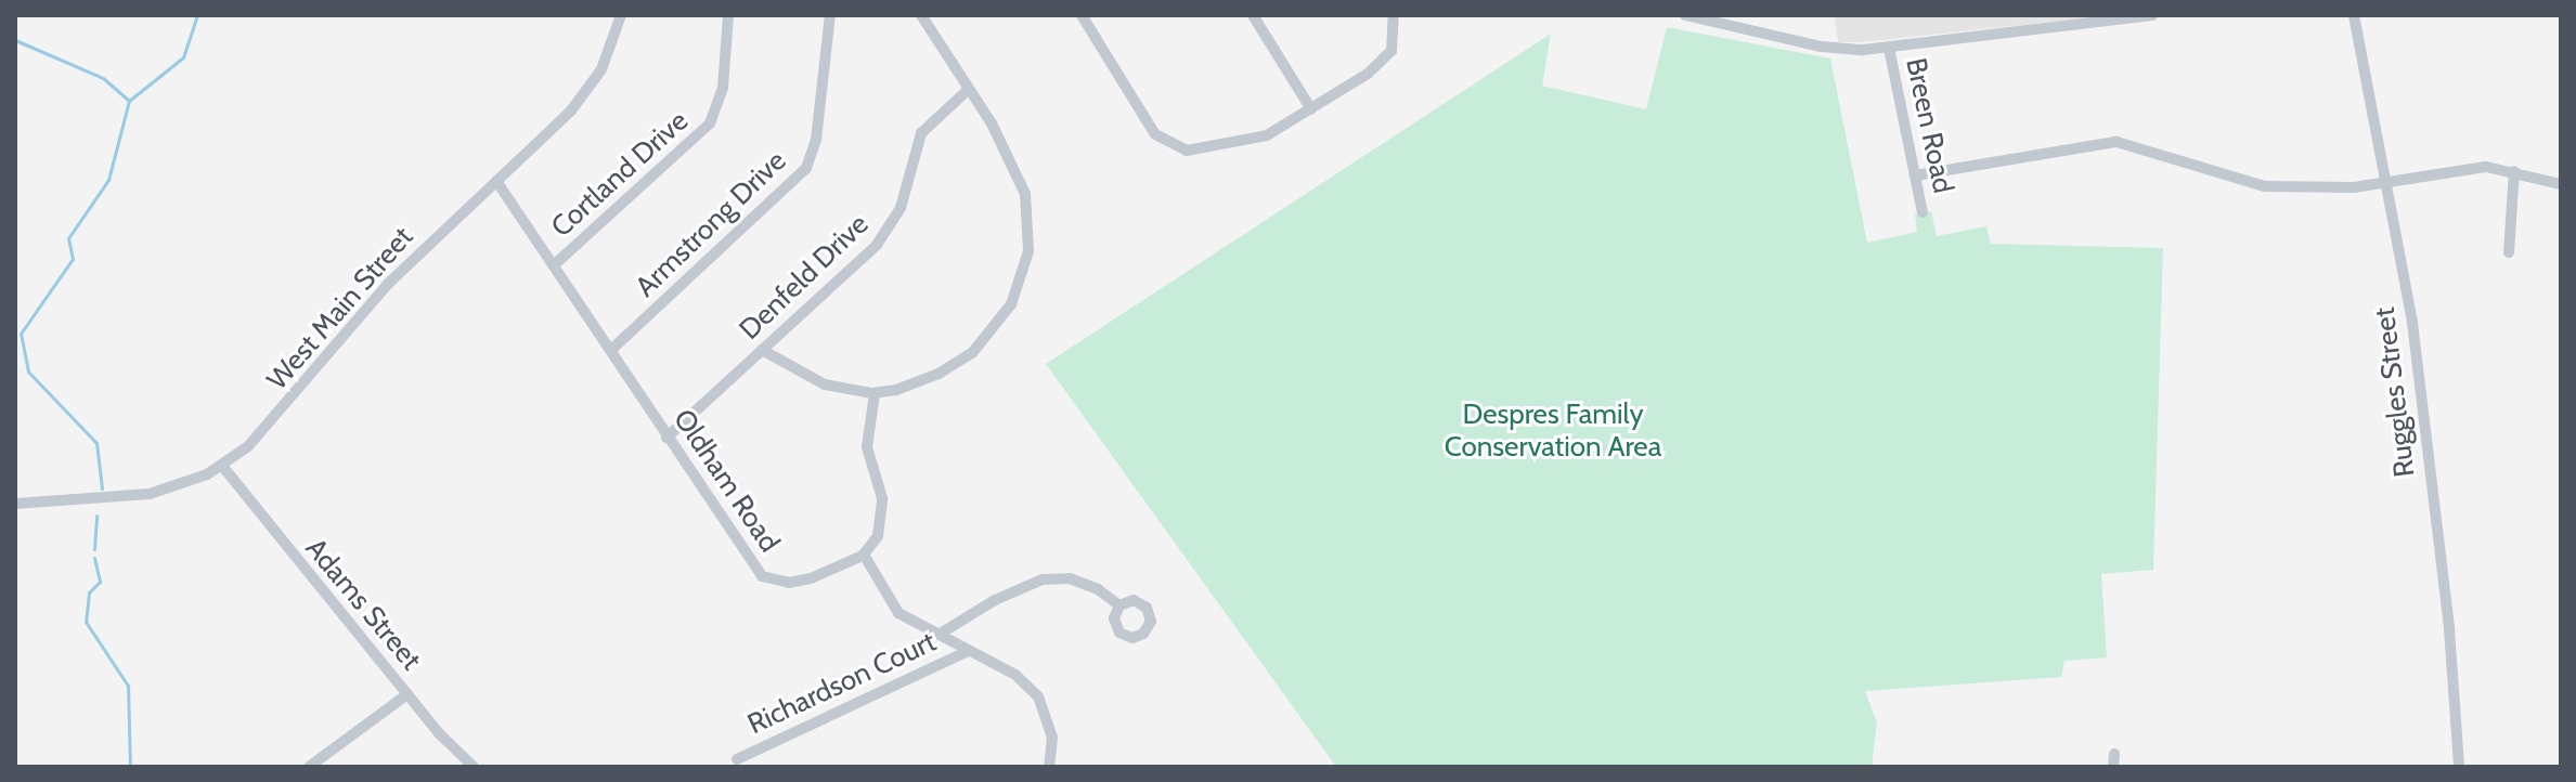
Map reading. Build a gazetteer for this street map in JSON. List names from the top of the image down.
{
  "streets": {
    "street": [
      "Breen Road",
      "Cortland Drive",
      "Armstrong Drive",
      "Denfeld Drive",
      "West Main Street",
      "Ruggles Street",
      "Oldham Road",
      "Adams Street",
      "Richardson Court"
    ]
  },
  "crossings": [
    ["Cortland Drive", "Oldham Road"],
    ["Armstrong Drive", "Oldham Road"],
    ["Denfeld Drive", "Oldham Road"],
    ["West Main Street", "Oldham Road"],
    ["West Main Street", "Adams Street"]
  ],
  "parks": ["Despres Family Conservation Area"]
}
